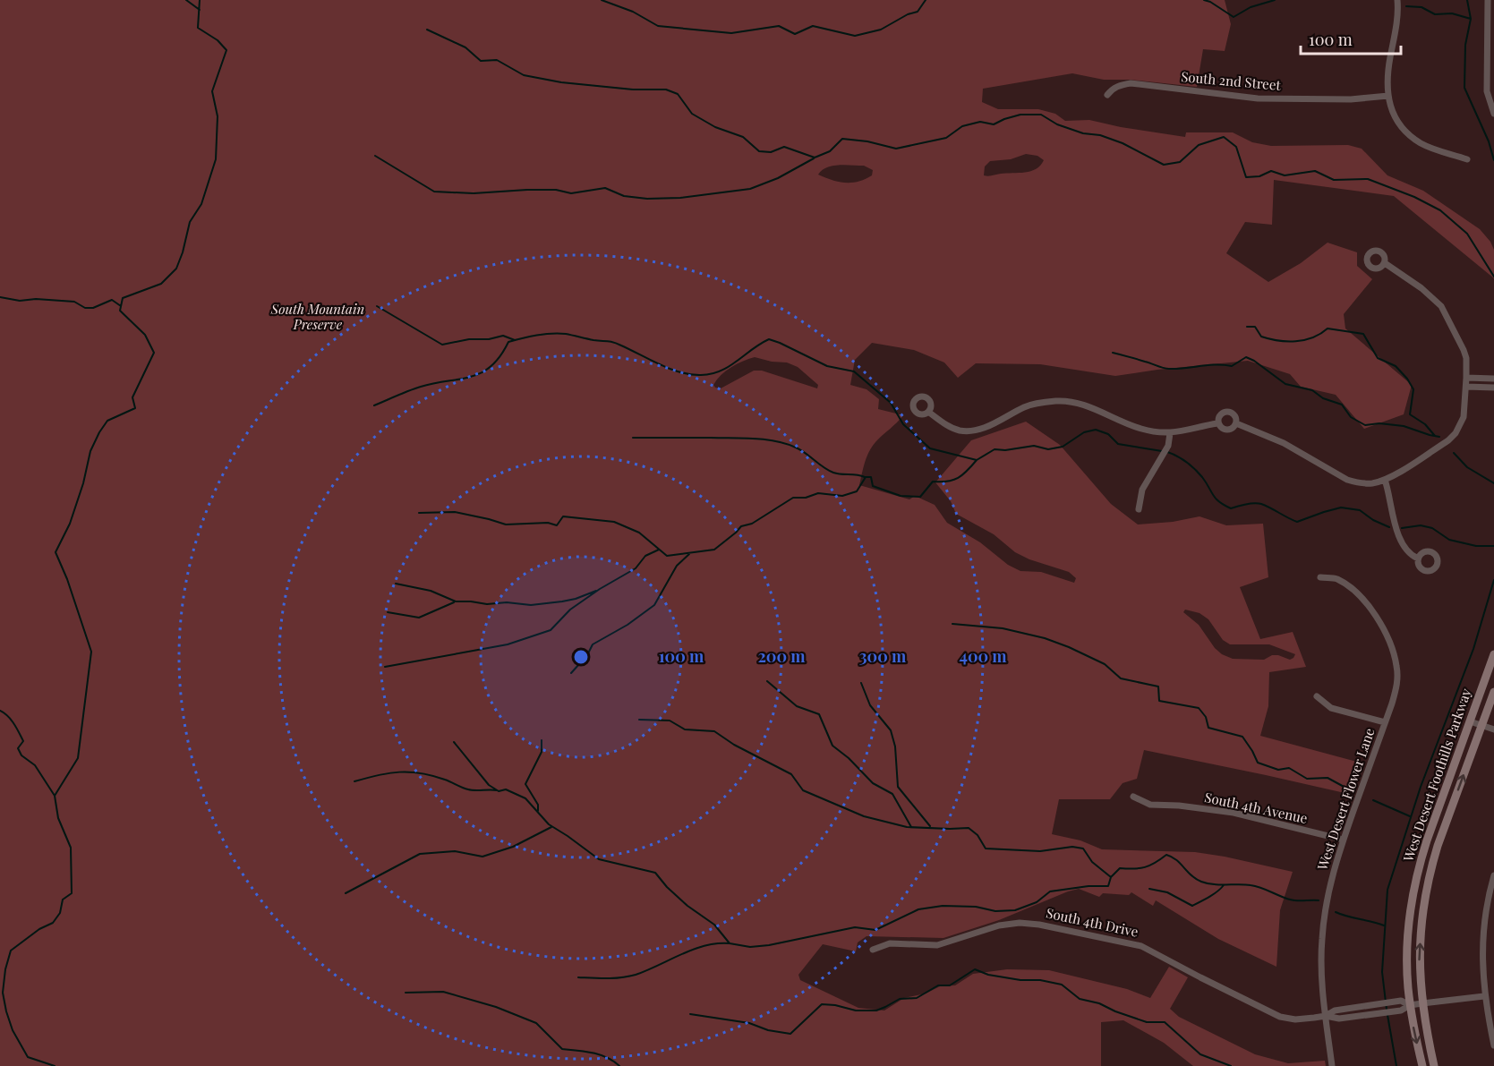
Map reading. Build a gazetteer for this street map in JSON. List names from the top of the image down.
{
  "streets": {
    "street": [
      "South 2nd Street",
      "West Desert Foothills Parkway",
      "West Desert Flower Lane",
      "South 4th Avenue",
      "South 4th Drive"
    ]
  },
  "crossings": [
    ["West Desert Foothills Parkway", "South 4th Drive"],
    ["West Desert Flower Lane", "South 4th Avenue"],
    ["West Desert Flower Lane", "South 4th Drive"]
  ],
  "parks": ["South Mountain Preserve"],
  "scale_bar": "100 m",
  "rings": [
    "100 m",
    "200 m",
    "300 m",
    "400 m"
  ]
}
